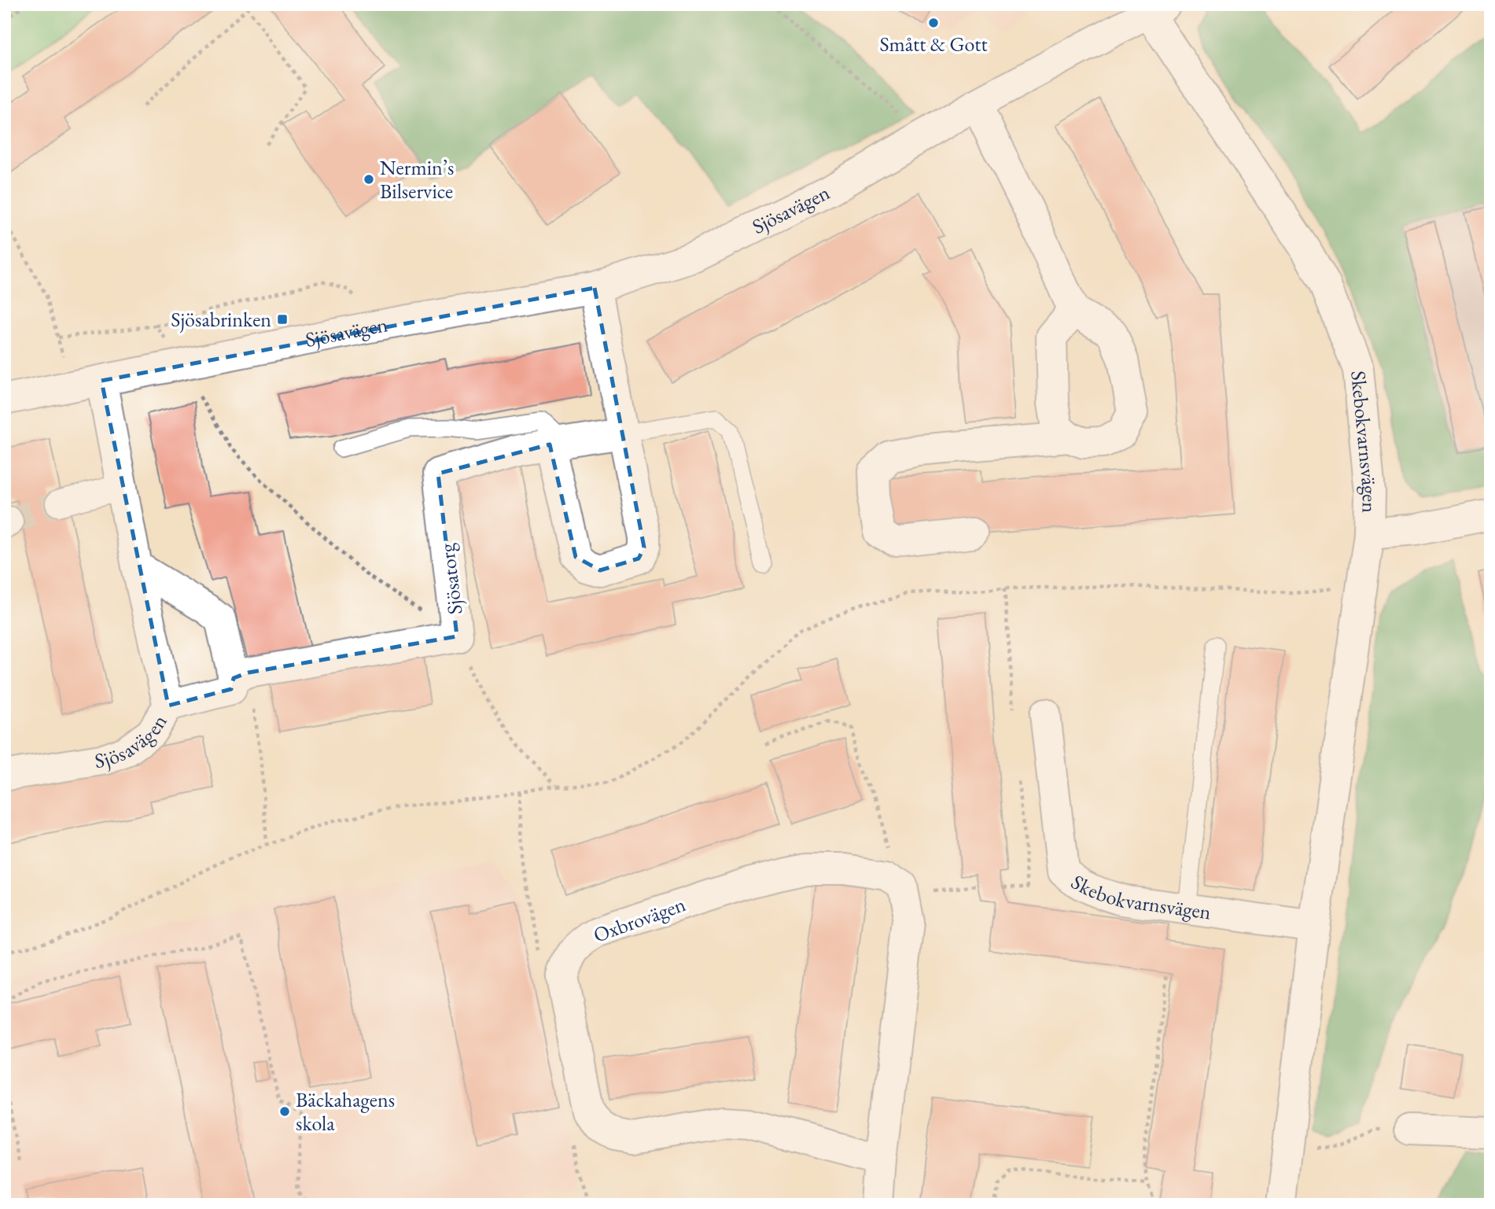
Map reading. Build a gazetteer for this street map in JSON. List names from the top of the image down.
{
  "streets": {
    "street": [
      "Sjösavägen",
      "Skebokvarnsvägen",
      "Sjösatorg",
      "Oxbrovägen"
    ]
  },
  "crossings": [
    ["Sjösavägen", "Skebokvarnsvägen"],
    ["Sjösavägen", "Sjösatorg"]
  ],
  "places": {
    "other": ["Smått & Gott", "Nermin’s Bilservice", "Bäckahagens skola"],
    "transit": ["Sjösabrinken"]
  }
}
